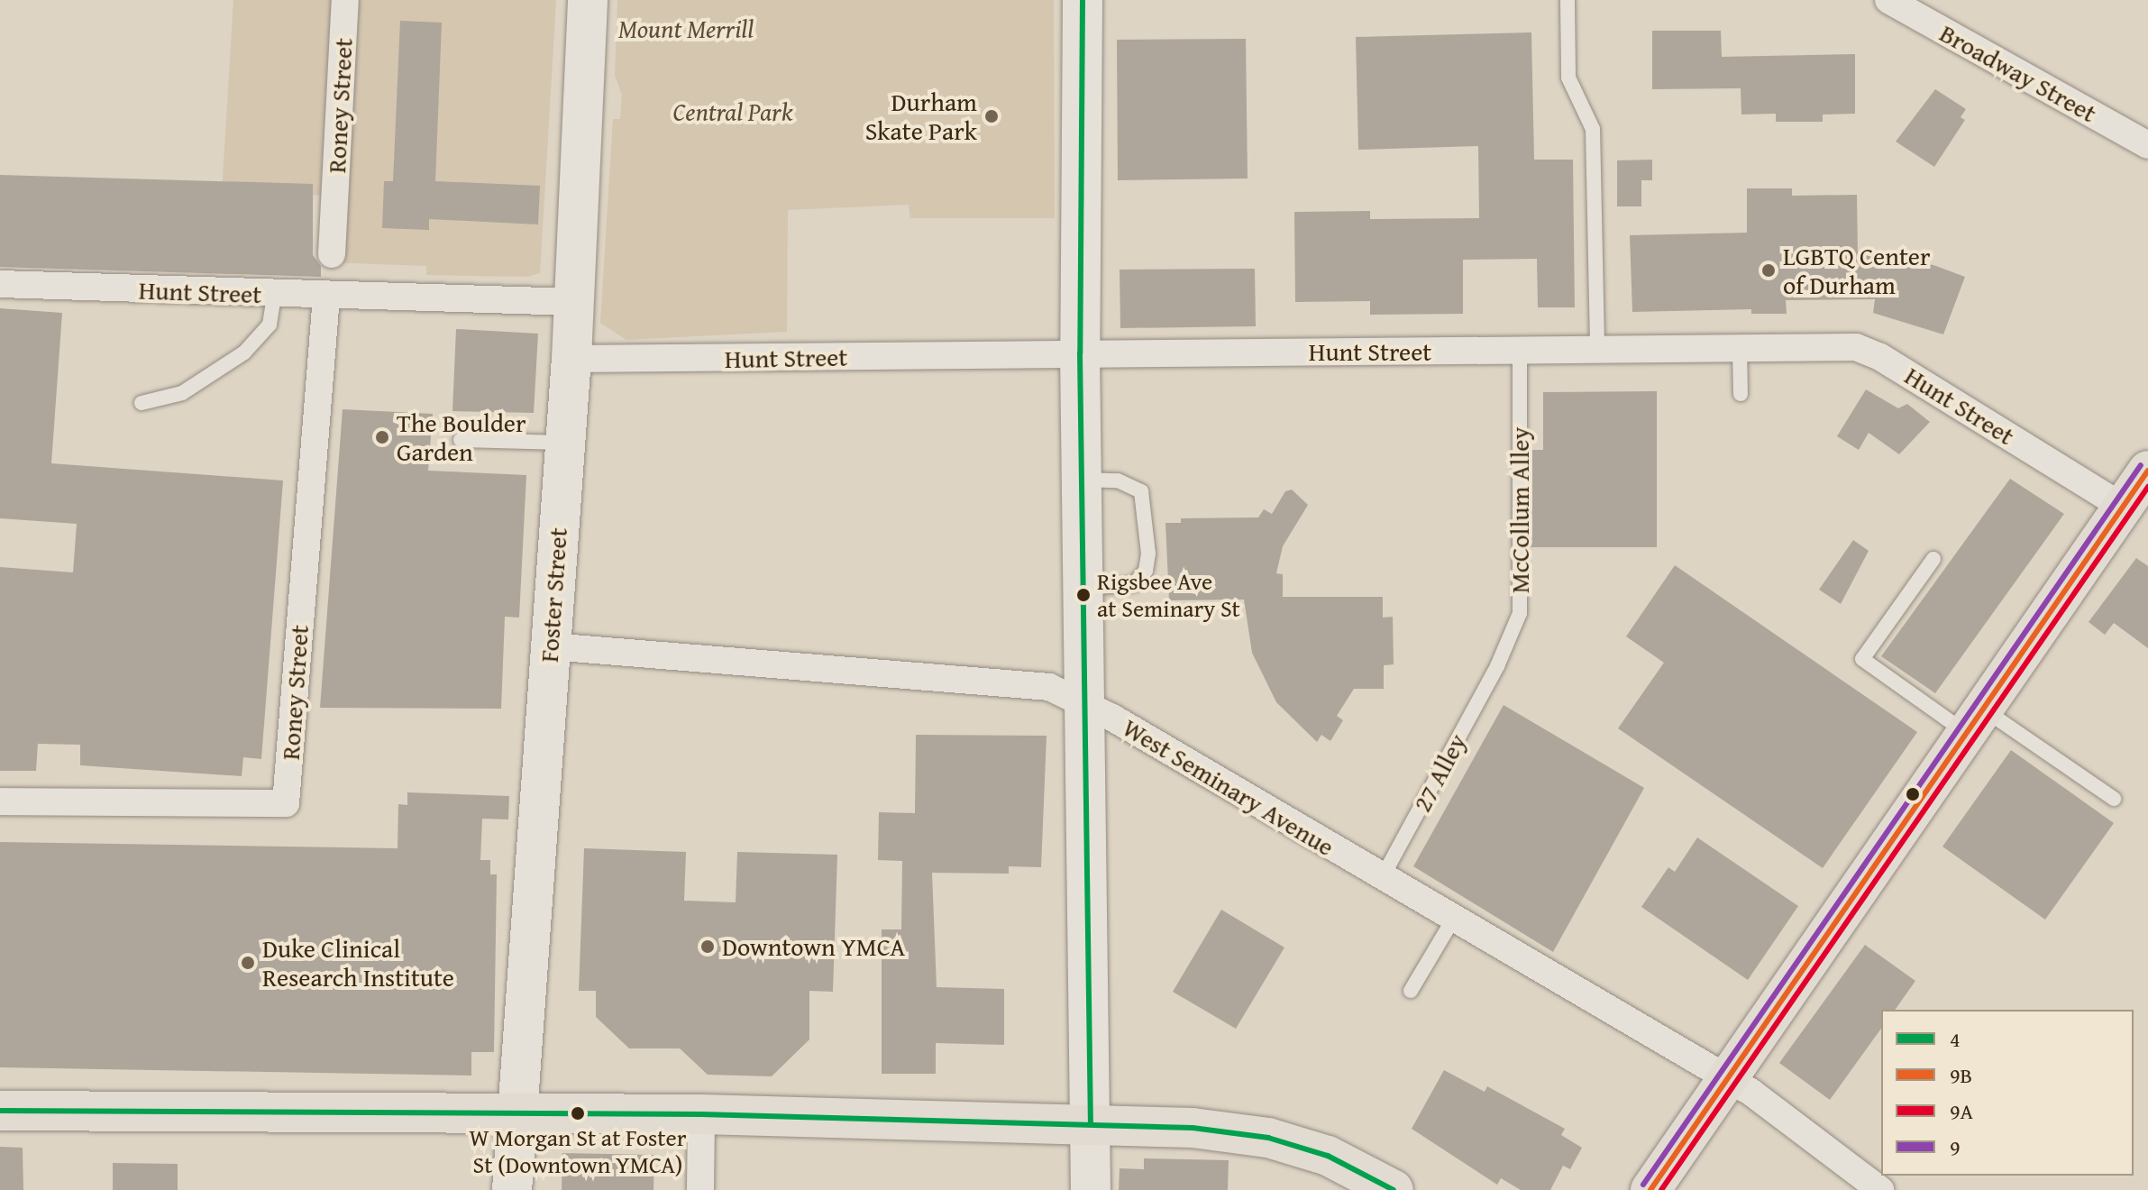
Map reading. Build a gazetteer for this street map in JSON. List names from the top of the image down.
{
  "streets": {
    "street": [
      "Broadway Street",
      "Roney Street",
      "Hunt Street",
      "Foster Street",
      "West Seminary Avenue"
    ],
    "lane": ["McCollum Alley", "27 Alley"]
  },
  "crossings": [
    ["Roney Street", "Hunt Street"],
    ["Hunt Street", "McCollum Alley"],
    ["Hunt Street", "Foster Street"],
    ["McCollum Alley", "27 Alley"],
    ["Foster Street", "West Seminary Avenue"],
    ["27 Alley", "West Seminary Avenue"]
  ],
  "parks": ["Mount Merrill", "Central Park"],
  "places": [
    "Durham Skate Park",
    "LGBTQ Center of Durham",
    "The Boulder Garden",
    "Rigsbee Ave at Seminary St",
    "Downtown YMCA",
    "Duke Clinical Research Institute",
    "W Morgan St at Foster St (Downtown YMCA)"
  ],
  "lines": [
    "transit line 4",
    "transit line 9",
    "transit line 9B",
    "transit line 9A"
  ],
  "legend": [
    "4",
    "9B",
    "9A",
    "9"
  ]
}
